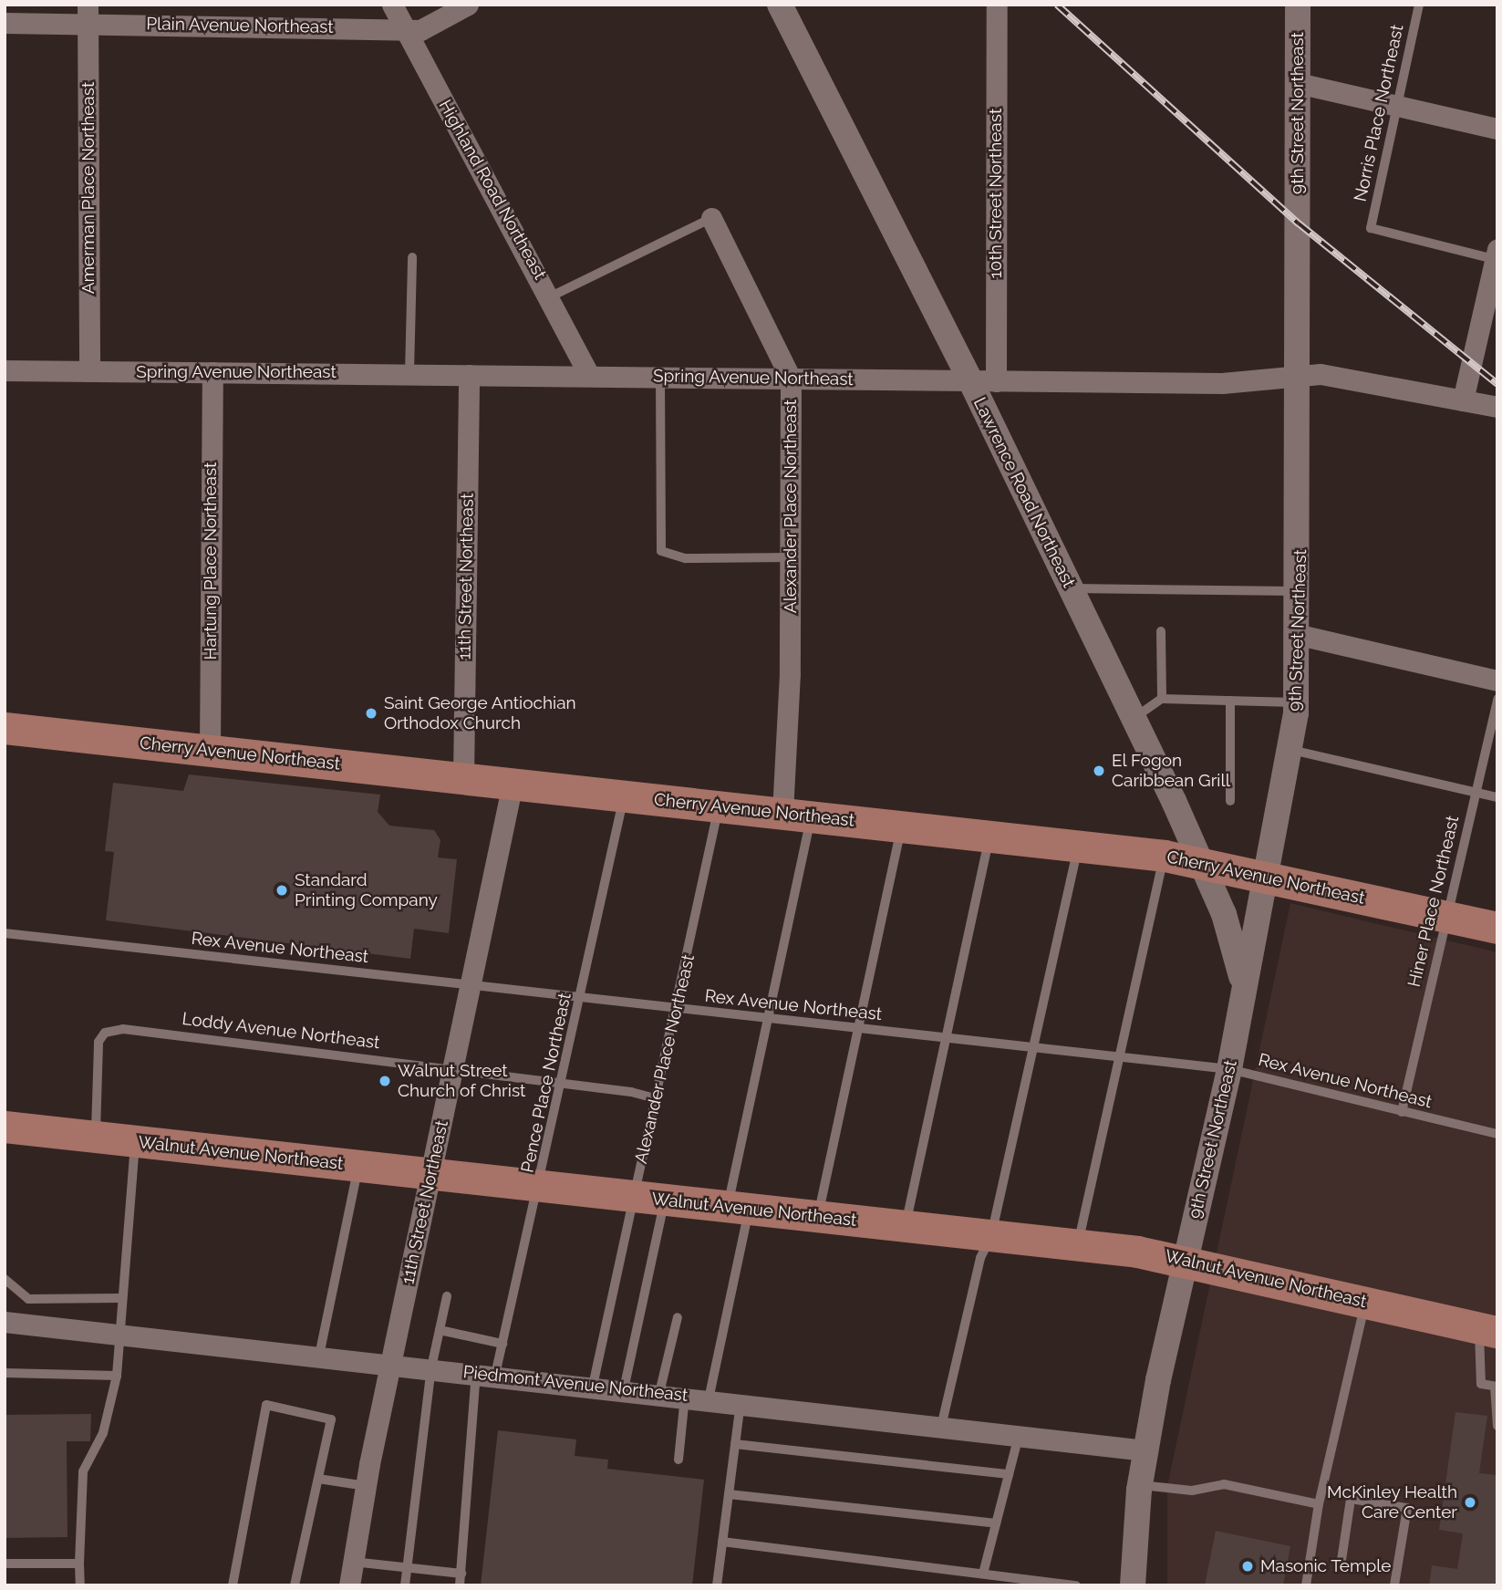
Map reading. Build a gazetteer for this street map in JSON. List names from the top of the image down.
{
  "streets": {
    "main road": ["Cherry Avenue Northeast", "Walnut Avenue Northeast"],
    "street": [
      "Plain Avenue Northeast",
      "9th Street Northeast",
      "Amerman Place Northeast",
      "Highland Road Northeast",
      "10th Street Northeast",
      "Spring Avenue Northeast",
      "Lawrence Road Northeast",
      "Alexander Place Northeast",
      "Hartung Place Northeast",
      "11th Street Northeast",
      "Piedmont Avenue Northeast"
    ],
    "lane": [
      "Norris Place Northeast",
      "Hiner Place Northeast",
      "Rex Avenue Northeast",
      "Loddy Avenue Northeast",
      "Pence Place Northeast"
    ]
  },
  "crossings": [
    ["Plain Avenue Northeast", "Amerman Place Northeast"],
    ["Plain Avenue Northeast", "Highland Road Northeast"],
    ["9th Street Northeast", "Spring Avenue Northeast"],
    ["9th Street Northeast", "Lawrence Road Northeast"],
    ["9th Street Northeast", "Cherry Avenue Northeast"],
    ["9th Street Northeast", "Rex Avenue Northeast"],
    ["9th Street Northeast", "Walnut Avenue Northeast"],
    ["9th Street Northeast", "Piedmont Avenue Northeast"],
    ["Amerman Place Northeast", "Spring Avenue Northeast"],
    ["Highland Road Northeast", "Spring Avenue Northeast"],
    ["10th Street Northeast", "Spring Avenue Northeast"],
    ["10th Street Northeast", "Lawrence Road Northeast"],
    ["Spring Avenue Northeast", "Lawrence Road Northeast"],
    ["Spring Avenue Northeast", "Alexander Place Northeast"],
    ["Spring Avenue Northeast", "Hartung Place Northeast"],
    ["Spring Avenue Northeast", "11th Street Northeast"],
    ["Lawrence Road Northeast", "Cherry Avenue Northeast"],
    ["Alexander Place Northeast", "Cherry Avenue Northeast"],
    ["Alexander Place Northeast", "Rex Avenue Northeast"],
    ["Alexander Place Northeast", "Loddy Avenue Northeast"],
    ["Alexander Place Northeast", "Walnut Avenue Northeast"],
    ["Alexander Place Northeast", "Piedmont Avenue Northeast"],
    ["Hartung Place Northeast", "Cherry Avenue Northeast"],
    ["11th Street Northeast", "Cherry Avenue Northeast"],
    ["11th Street Northeast", "Rex Avenue Northeast"],
    ["11th Street Northeast", "Loddy Avenue Northeast"],
    ["11th Street Northeast", "Walnut Avenue Northeast"],
    ["11th Street Northeast", "Piedmont Avenue Northeast"],
    ["Cherry Avenue Northeast", "Hiner Place Northeast"],
    ["Cherry Avenue Northeast", "Pence Place Northeast"],
    ["Hiner Place Northeast", "Rex Avenue Northeast"],
    ["Rex Avenue Northeast", "Pence Place Northeast"],
    ["Loddy Avenue Northeast", "Pence Place Northeast"],
    ["Loddy Avenue Northeast", "Walnut Avenue Northeast"],
    ["Pence Place Northeast", "Walnut Avenue Northeast"],
    ["Pence Place Northeast", "Piedmont Avenue Northeast"]
  ],
  "places": [
    "Saint George Antiochian Orthodox Church",
    "El Fogon Caribbean Grill",
    "Standard Printing Company",
    "Walnut Street Church of Christ",
    "McKinley Health Care Center",
    "Masonic Temple"
  ]
}
